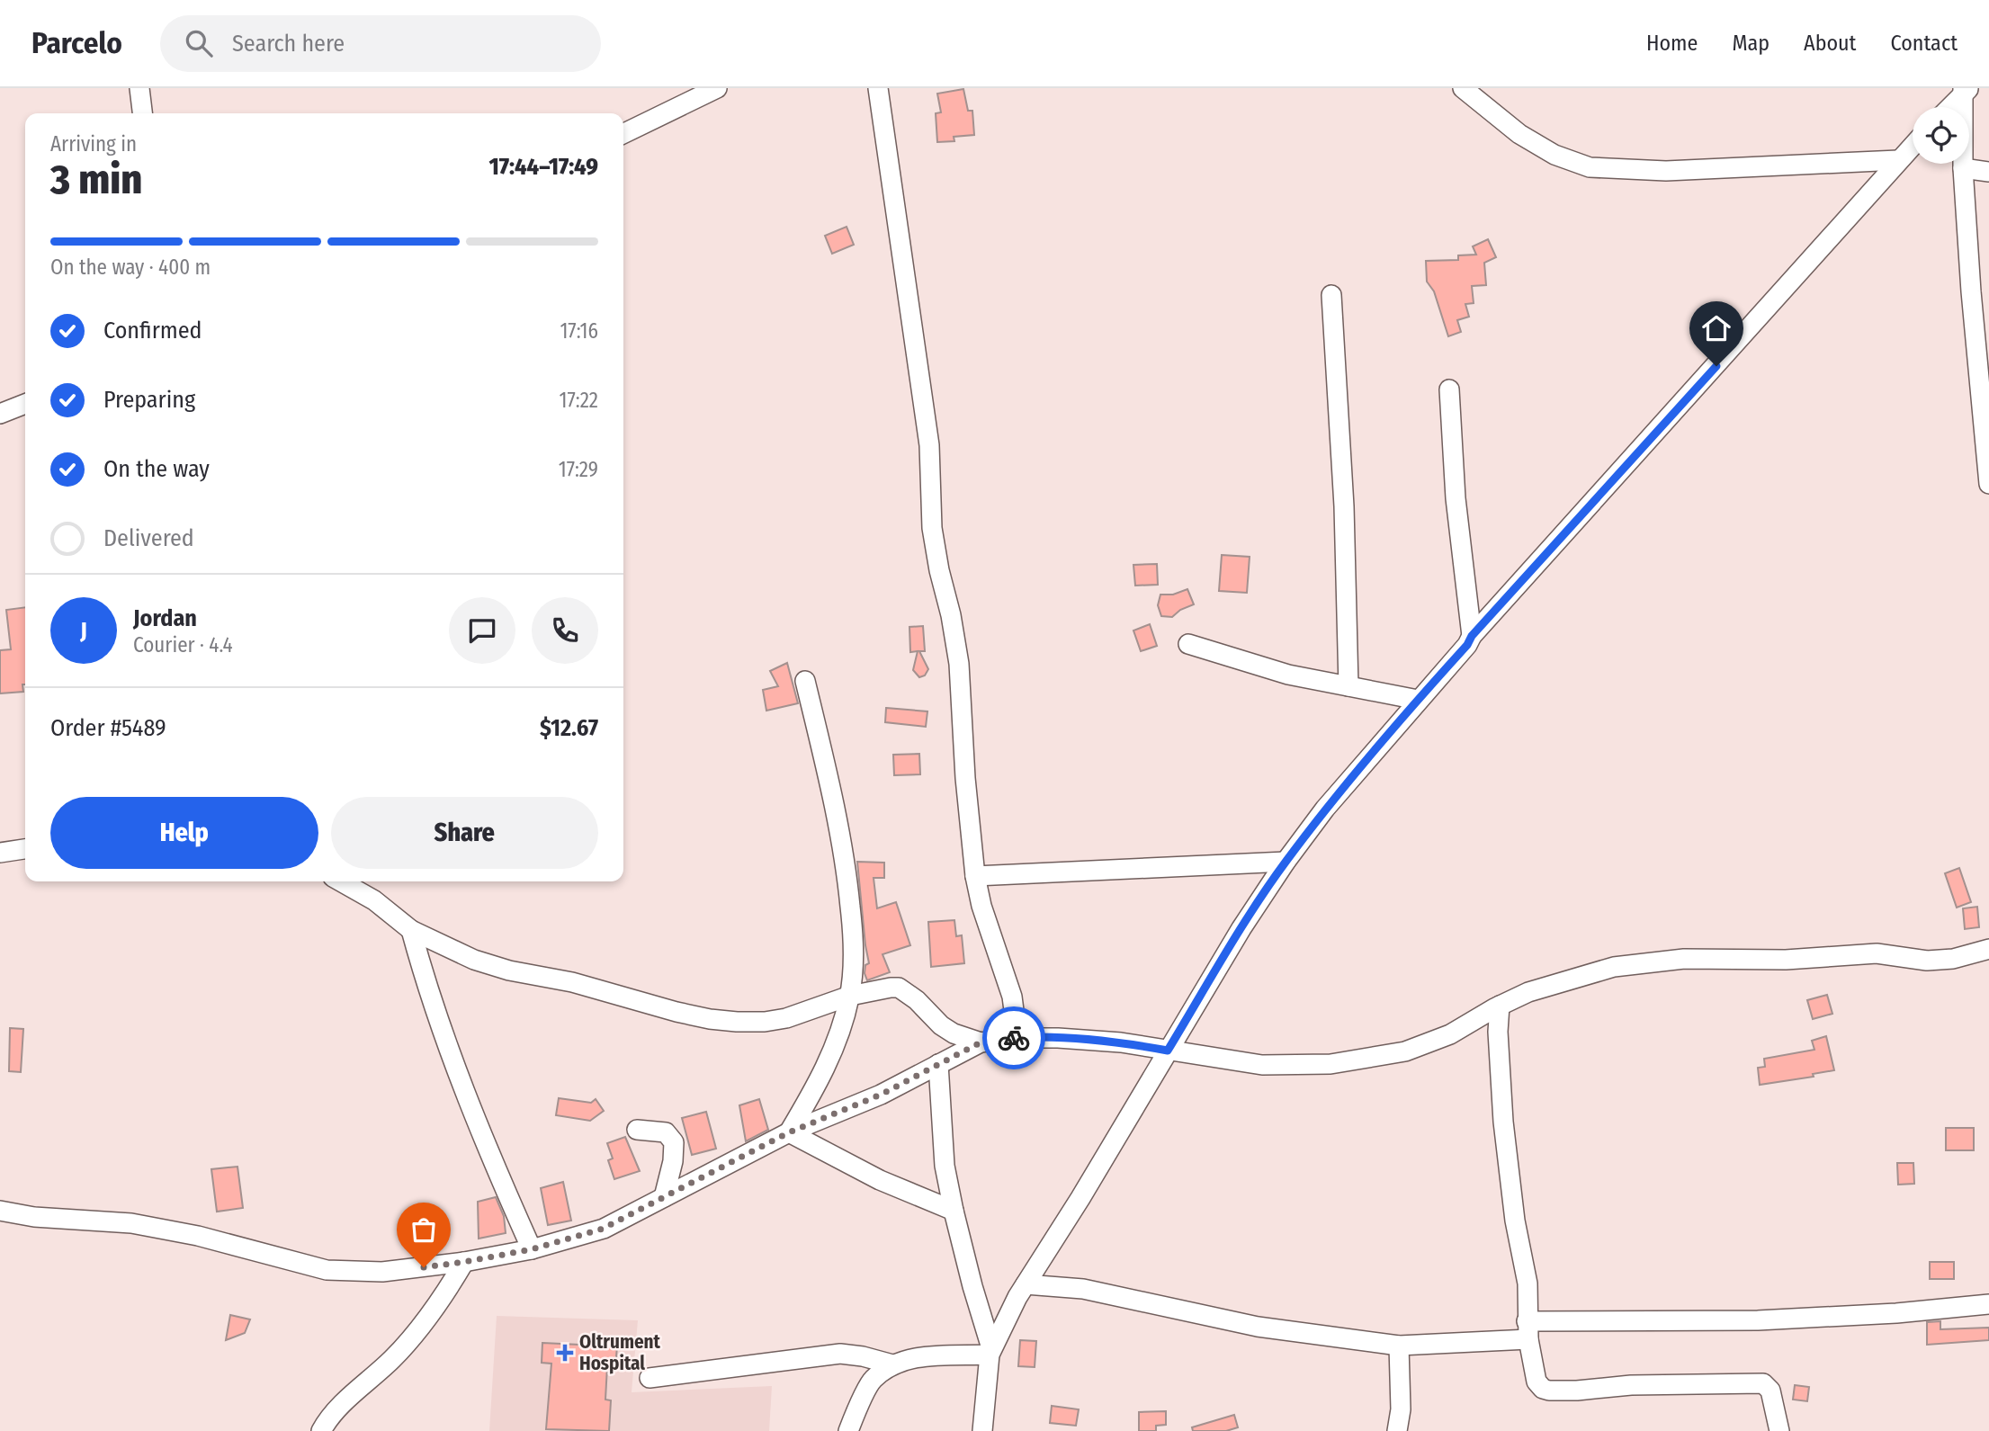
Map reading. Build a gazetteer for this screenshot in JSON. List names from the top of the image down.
{
  "places": {
    "health": ["Oltrument Hospital"]
  },
  "page": {
    "header": "Parcelo",
    "search": "Search here",
    "nav": [
      "Home",
      "Map",
      "About",
      "Contact"
    ],
    "heading": ["3 min", "Arriving in", "17:44–17:49"],
    "panel": [
      "Jordan",
      "Courier · 4.4",
      "Order #5489",
      "$12.67"
    ],
    "bar": "On the way · 400 m",
    "list": [
      ["Confirmed", "17:16"],
      ["Preparing", "17:22"],
      ["On the way", "17:29"],
      "Delivered"
    ],
    "round": "J",
    "buttons": ["Help", "Share"]
  }
}
